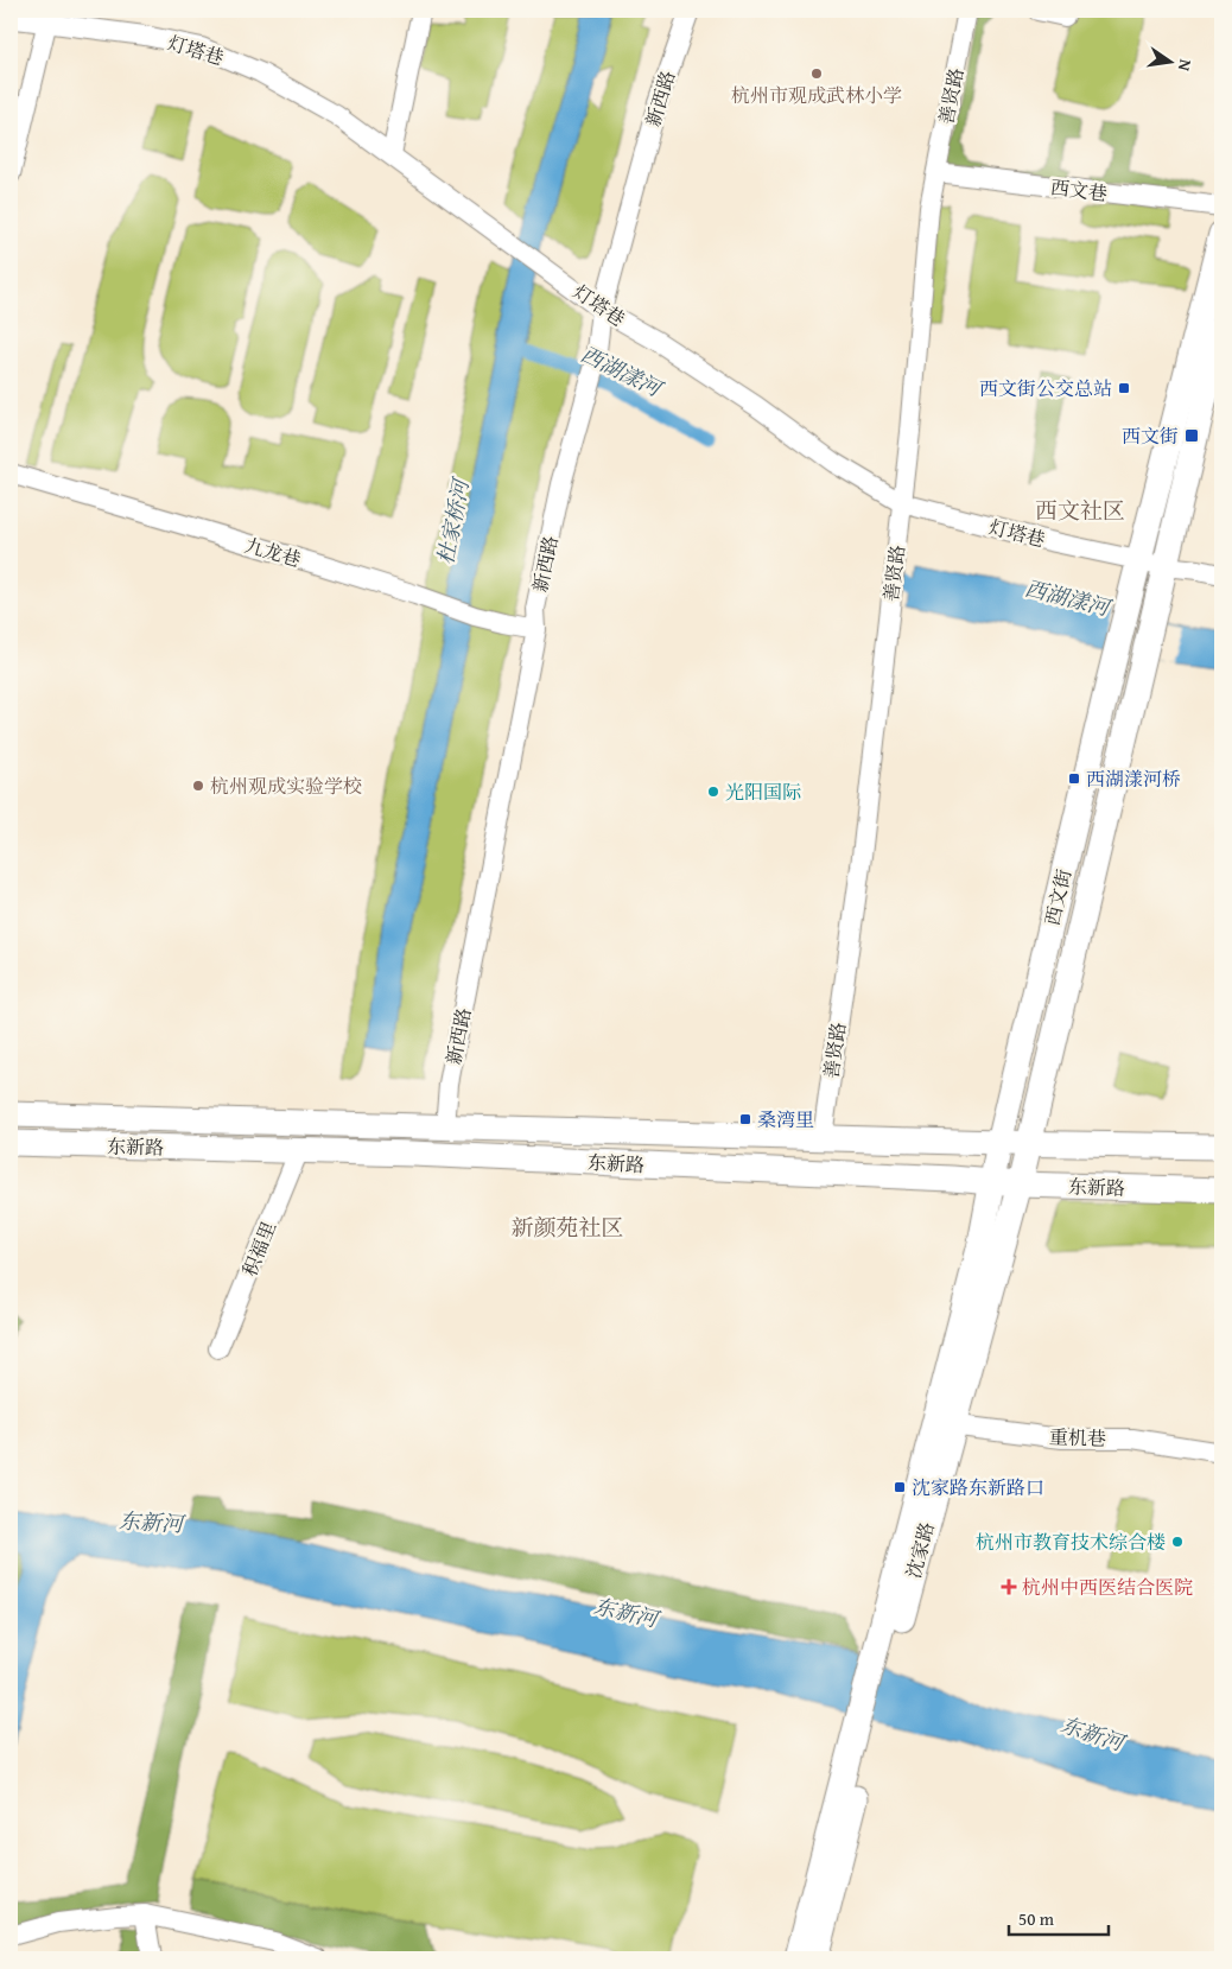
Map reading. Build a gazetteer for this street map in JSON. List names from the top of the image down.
{
  "streets": {
    "main road": ["西文街", "东新路", "沈家路"],
    "street": [
      "灯塔巷",
      "善贤路",
      "新西路",
      "西文巷",
      "九龙巷",
      "积福里",
      "重机巷"
    ]
  },
  "crossings": [
    ["灯塔巷", "善贤路"],
    ["灯塔巷", "新西路"],
    ["灯塔巷", "西文街"],
    ["善贤路", "西文巷"],
    ["善贤路", "东新路"],
    ["新西路", "九龙巷"],
    ["新西路", "东新路"],
    ["西文街", "东新路"],
    ["西文街", "沈家路"],
    ["东新路", "积福里"],
    ["东新路", "沈家路"],
    ["重机巷", "沈家路"]
  ],
  "districts": ["西文社区", "新颜苑社区"],
  "water": ["西湖漾河", "杜家桥河", "东新河"],
  "places": {
    "other": [
      "杭州市观成武林小学",
      "杭州观成实验学校",
      "光阳国际",
      "杭州市教育技术综合楼"
    ],
    "transit": [
      "西文街公交总站",
      "西文街",
      "西湖漾河桥",
      "桑湾里",
      "沈家路东新路口"
    ],
    "health": ["杭州中西医结合医院"]
  },
  "scale_bar": "50 m",
  "north": "right"
}
